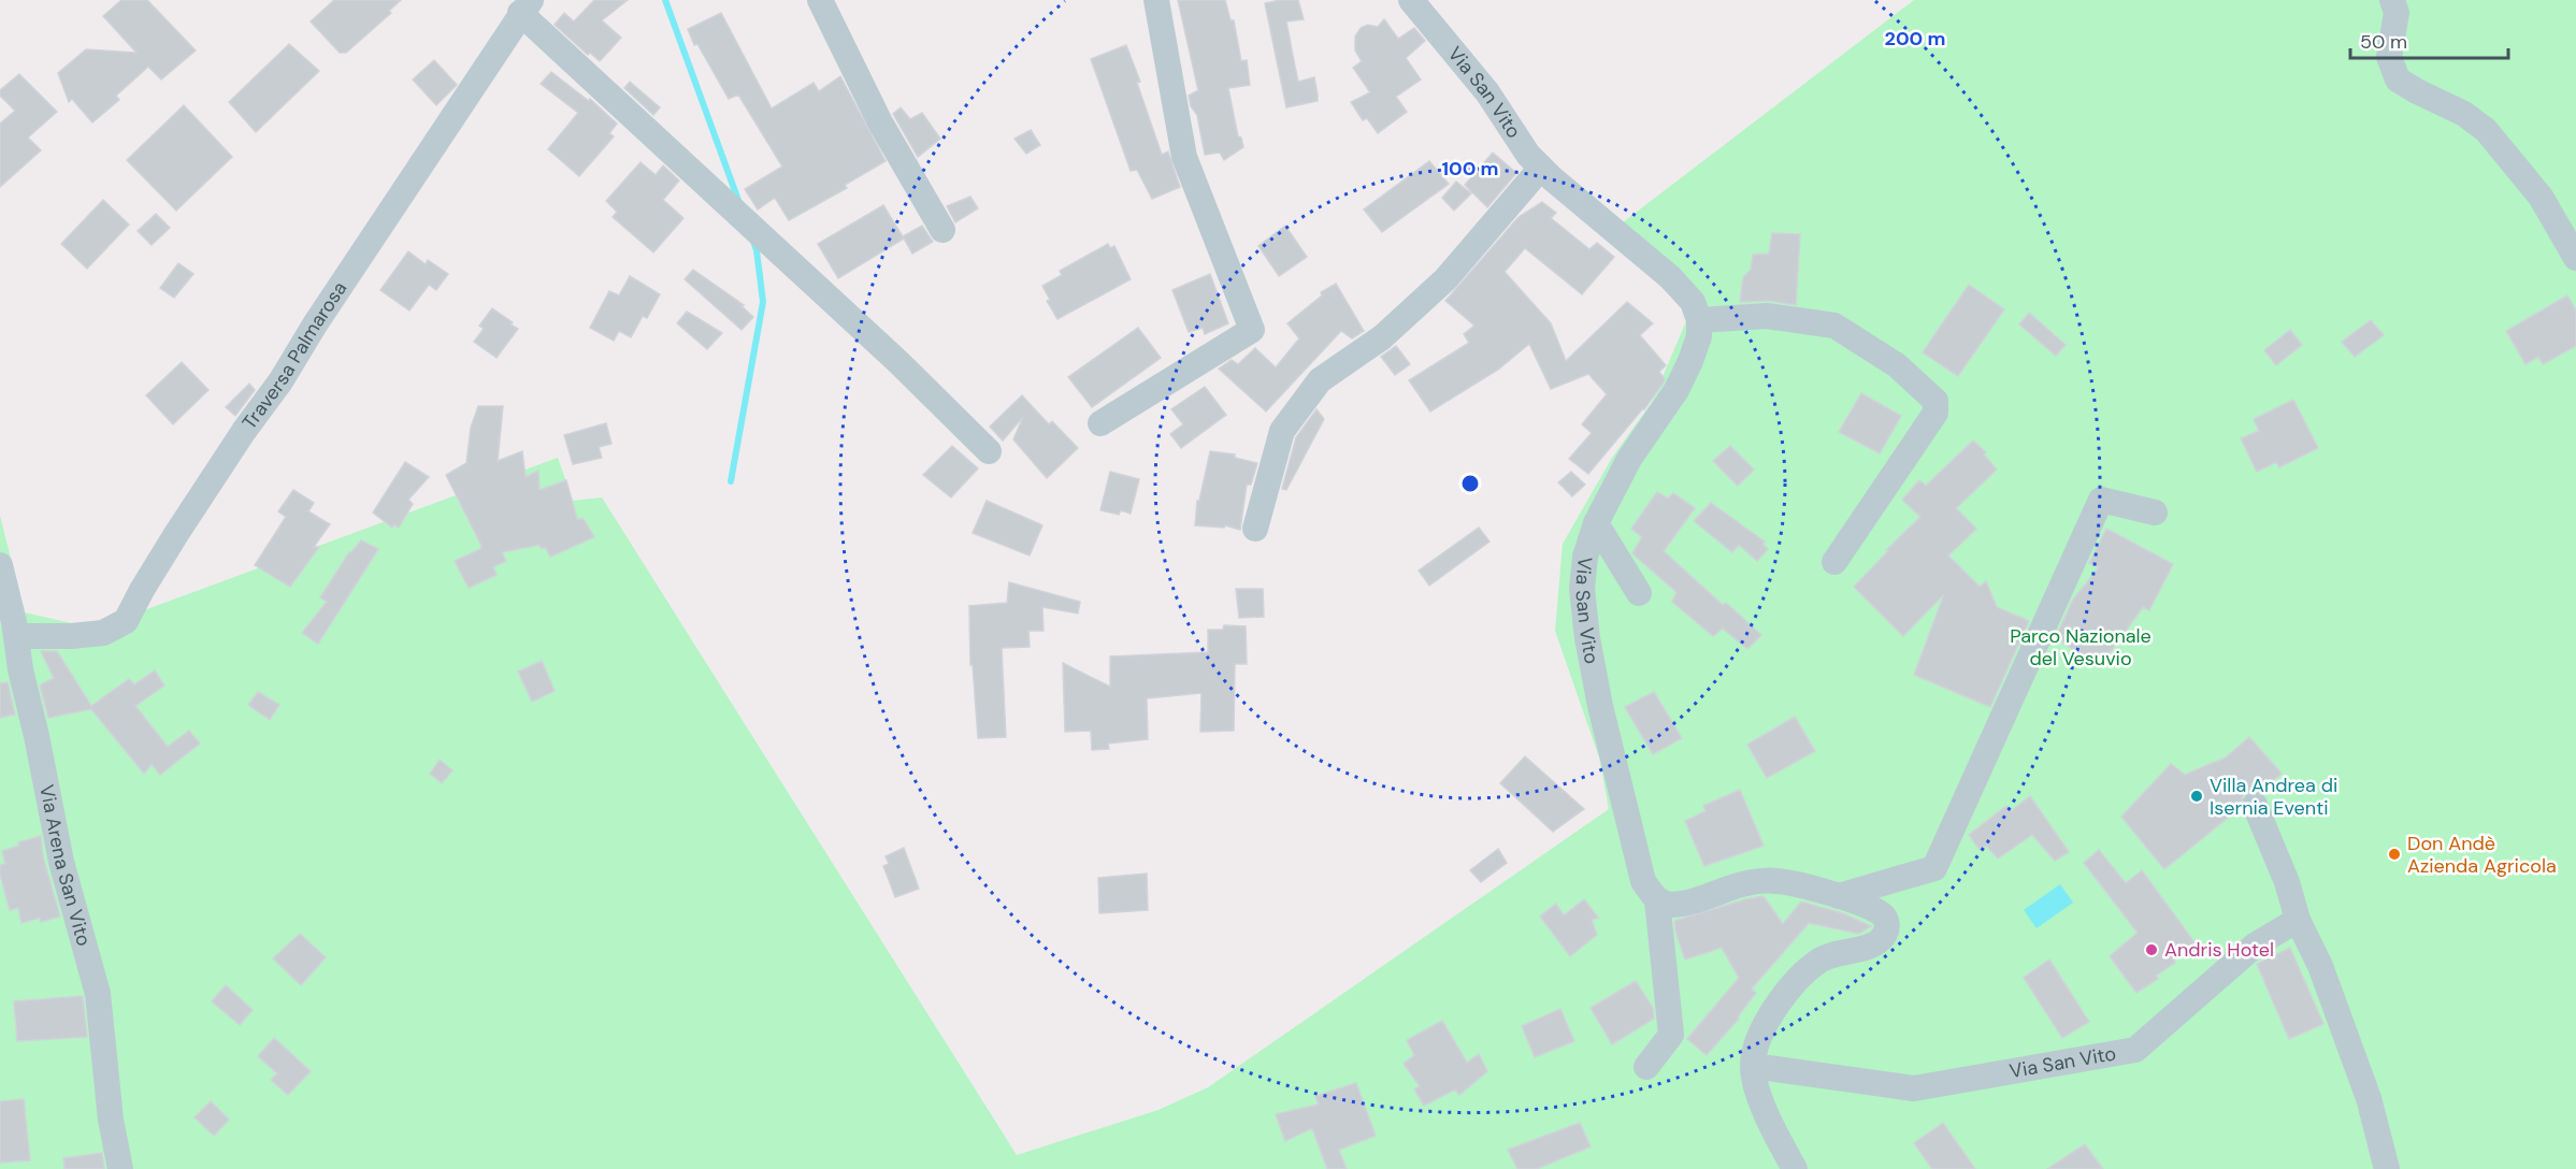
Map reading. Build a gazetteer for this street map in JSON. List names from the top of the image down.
{
  "streets": {
    "street": ["Via San Vito", "Traversa Palmarosa", "Via Arena San Vito"]
  },
  "crossings": [
    ["Traversa Palmarosa", "Via Arena San Vito"]
  ],
  "parks": ["Parco Nazionale del Vesuvio"],
  "places": ["Villa Andrea di Isernia Eventi", "Don Andè Azienda Agricola", "Andris Hotel"],
  "scale_bar": "50 m",
  "rings": ["200 m", "100 m"]
}
